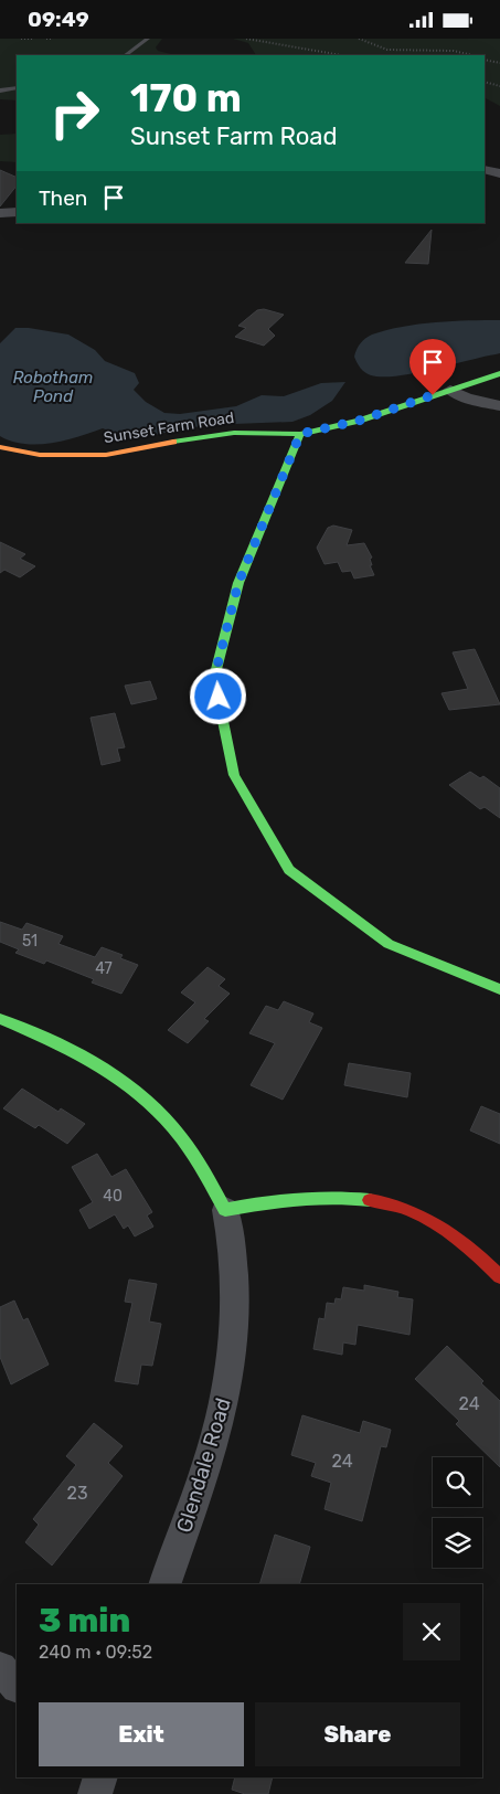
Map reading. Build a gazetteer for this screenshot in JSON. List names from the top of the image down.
{
  "streets": {
    "street": ["Sunset Farm Road", "Glendale Road"]
  },
  "water": ["Robotham Pond"],
  "house_numbers": [
    "51",
    "47",
    "40",
    "24",
    "24",
    "23"
  ],
  "page": {
    "status": "09:49",
    "turn": ["170 m", "Sunset Farm Road"],
    "then": "Then",
    "heading": ["3 min", "240 m · 09:52"],
    "buttons": ["Exit", "Share"]
  }
}
